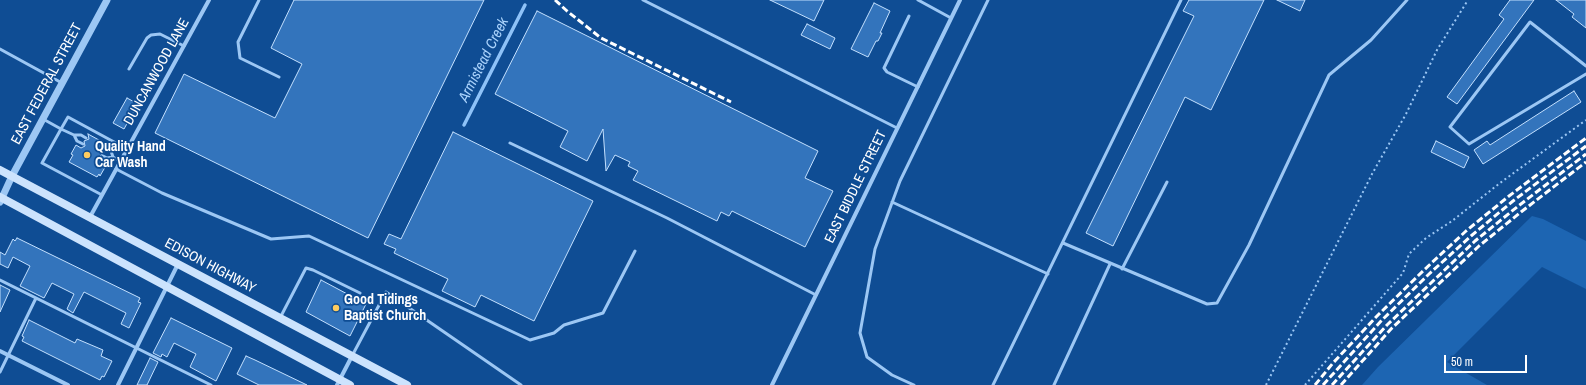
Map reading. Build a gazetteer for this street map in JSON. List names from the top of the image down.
{
  "streets": {
    "main road": ["EDISON HIGHWAY"],
    "street": ["DUNCANWOOD LANE", "EAST FEDERAL STREET", "EAST BIDDLE STREET"]
  },
  "crossings": [
    ["DUNCANWOOD LANE", "EDISON HIGHWAY"],
    ["EAST FEDERAL STREET", "EDISON HIGHWAY"]
  ],
  "water": ["Armistead Creek"],
  "places": ["Quality Hand Car Wash", "Good Tidings Baptist Church"],
  "scale_bar": "50 m"
}
